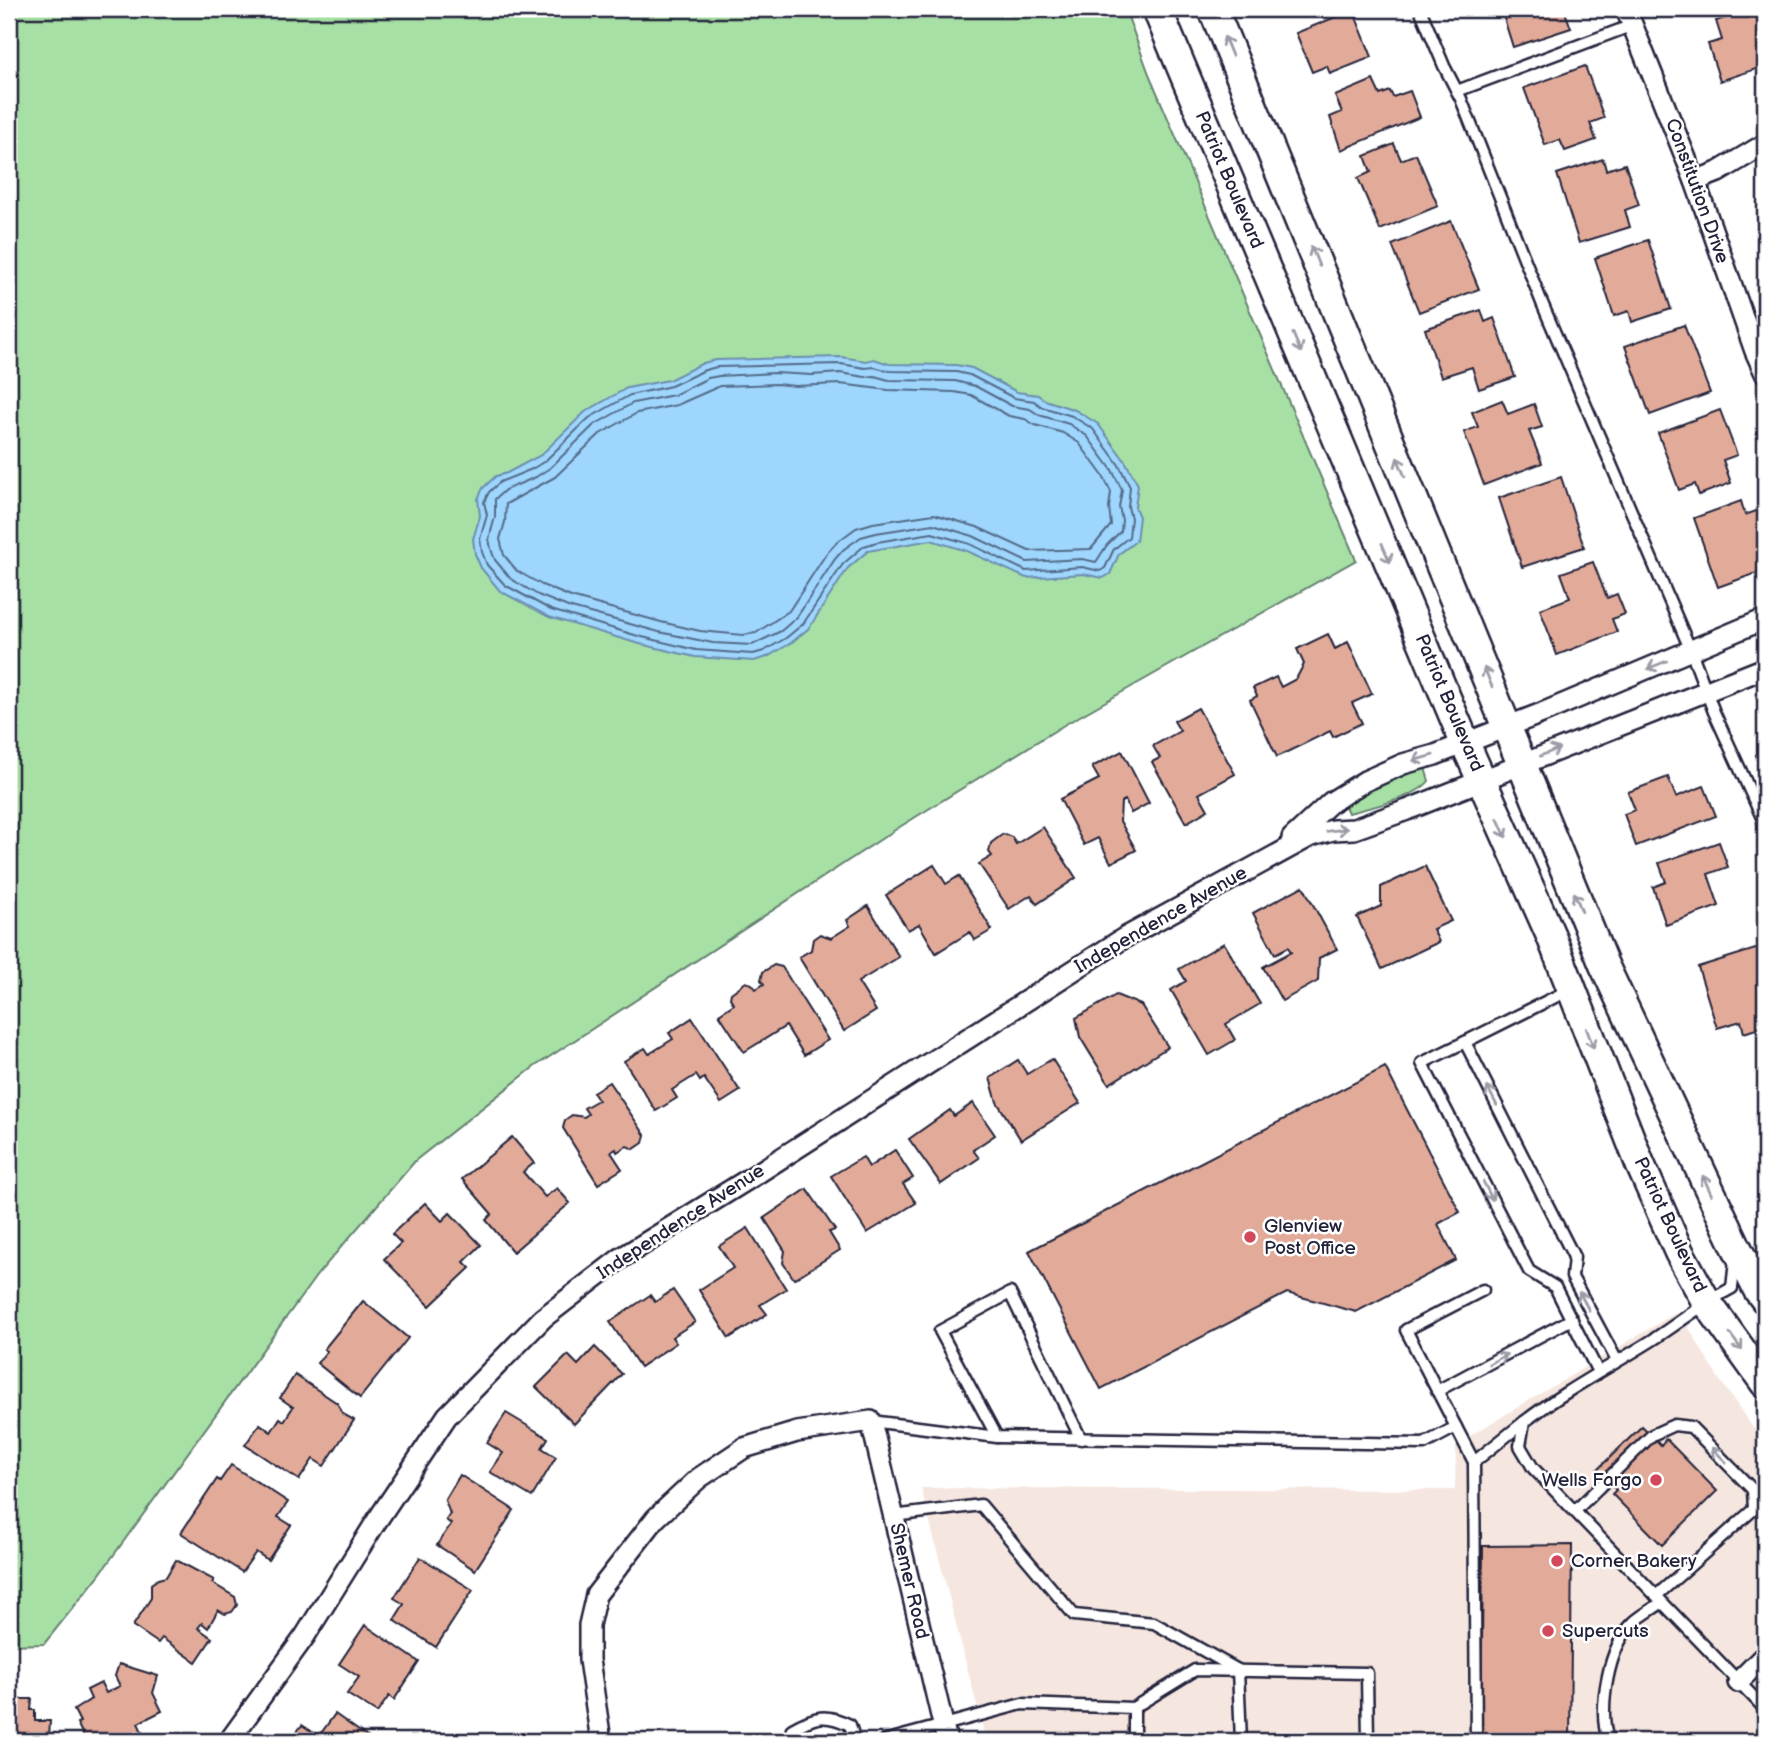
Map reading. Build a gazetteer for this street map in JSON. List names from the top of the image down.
{
  "streets": {
    "main road": ["Patriot Boulevard"],
    "street": ["Constitution Drive", "Independence Avenue", "Shemer Road"]
  },
  "crossings": [
    ["Patriot Boulevard", "Independence Avenue"]
  ],
  "places": [
    "Glenview Post Office",
    "Wells Fargo",
    "Corner Bakery",
    "Supercuts"
  ]
}
